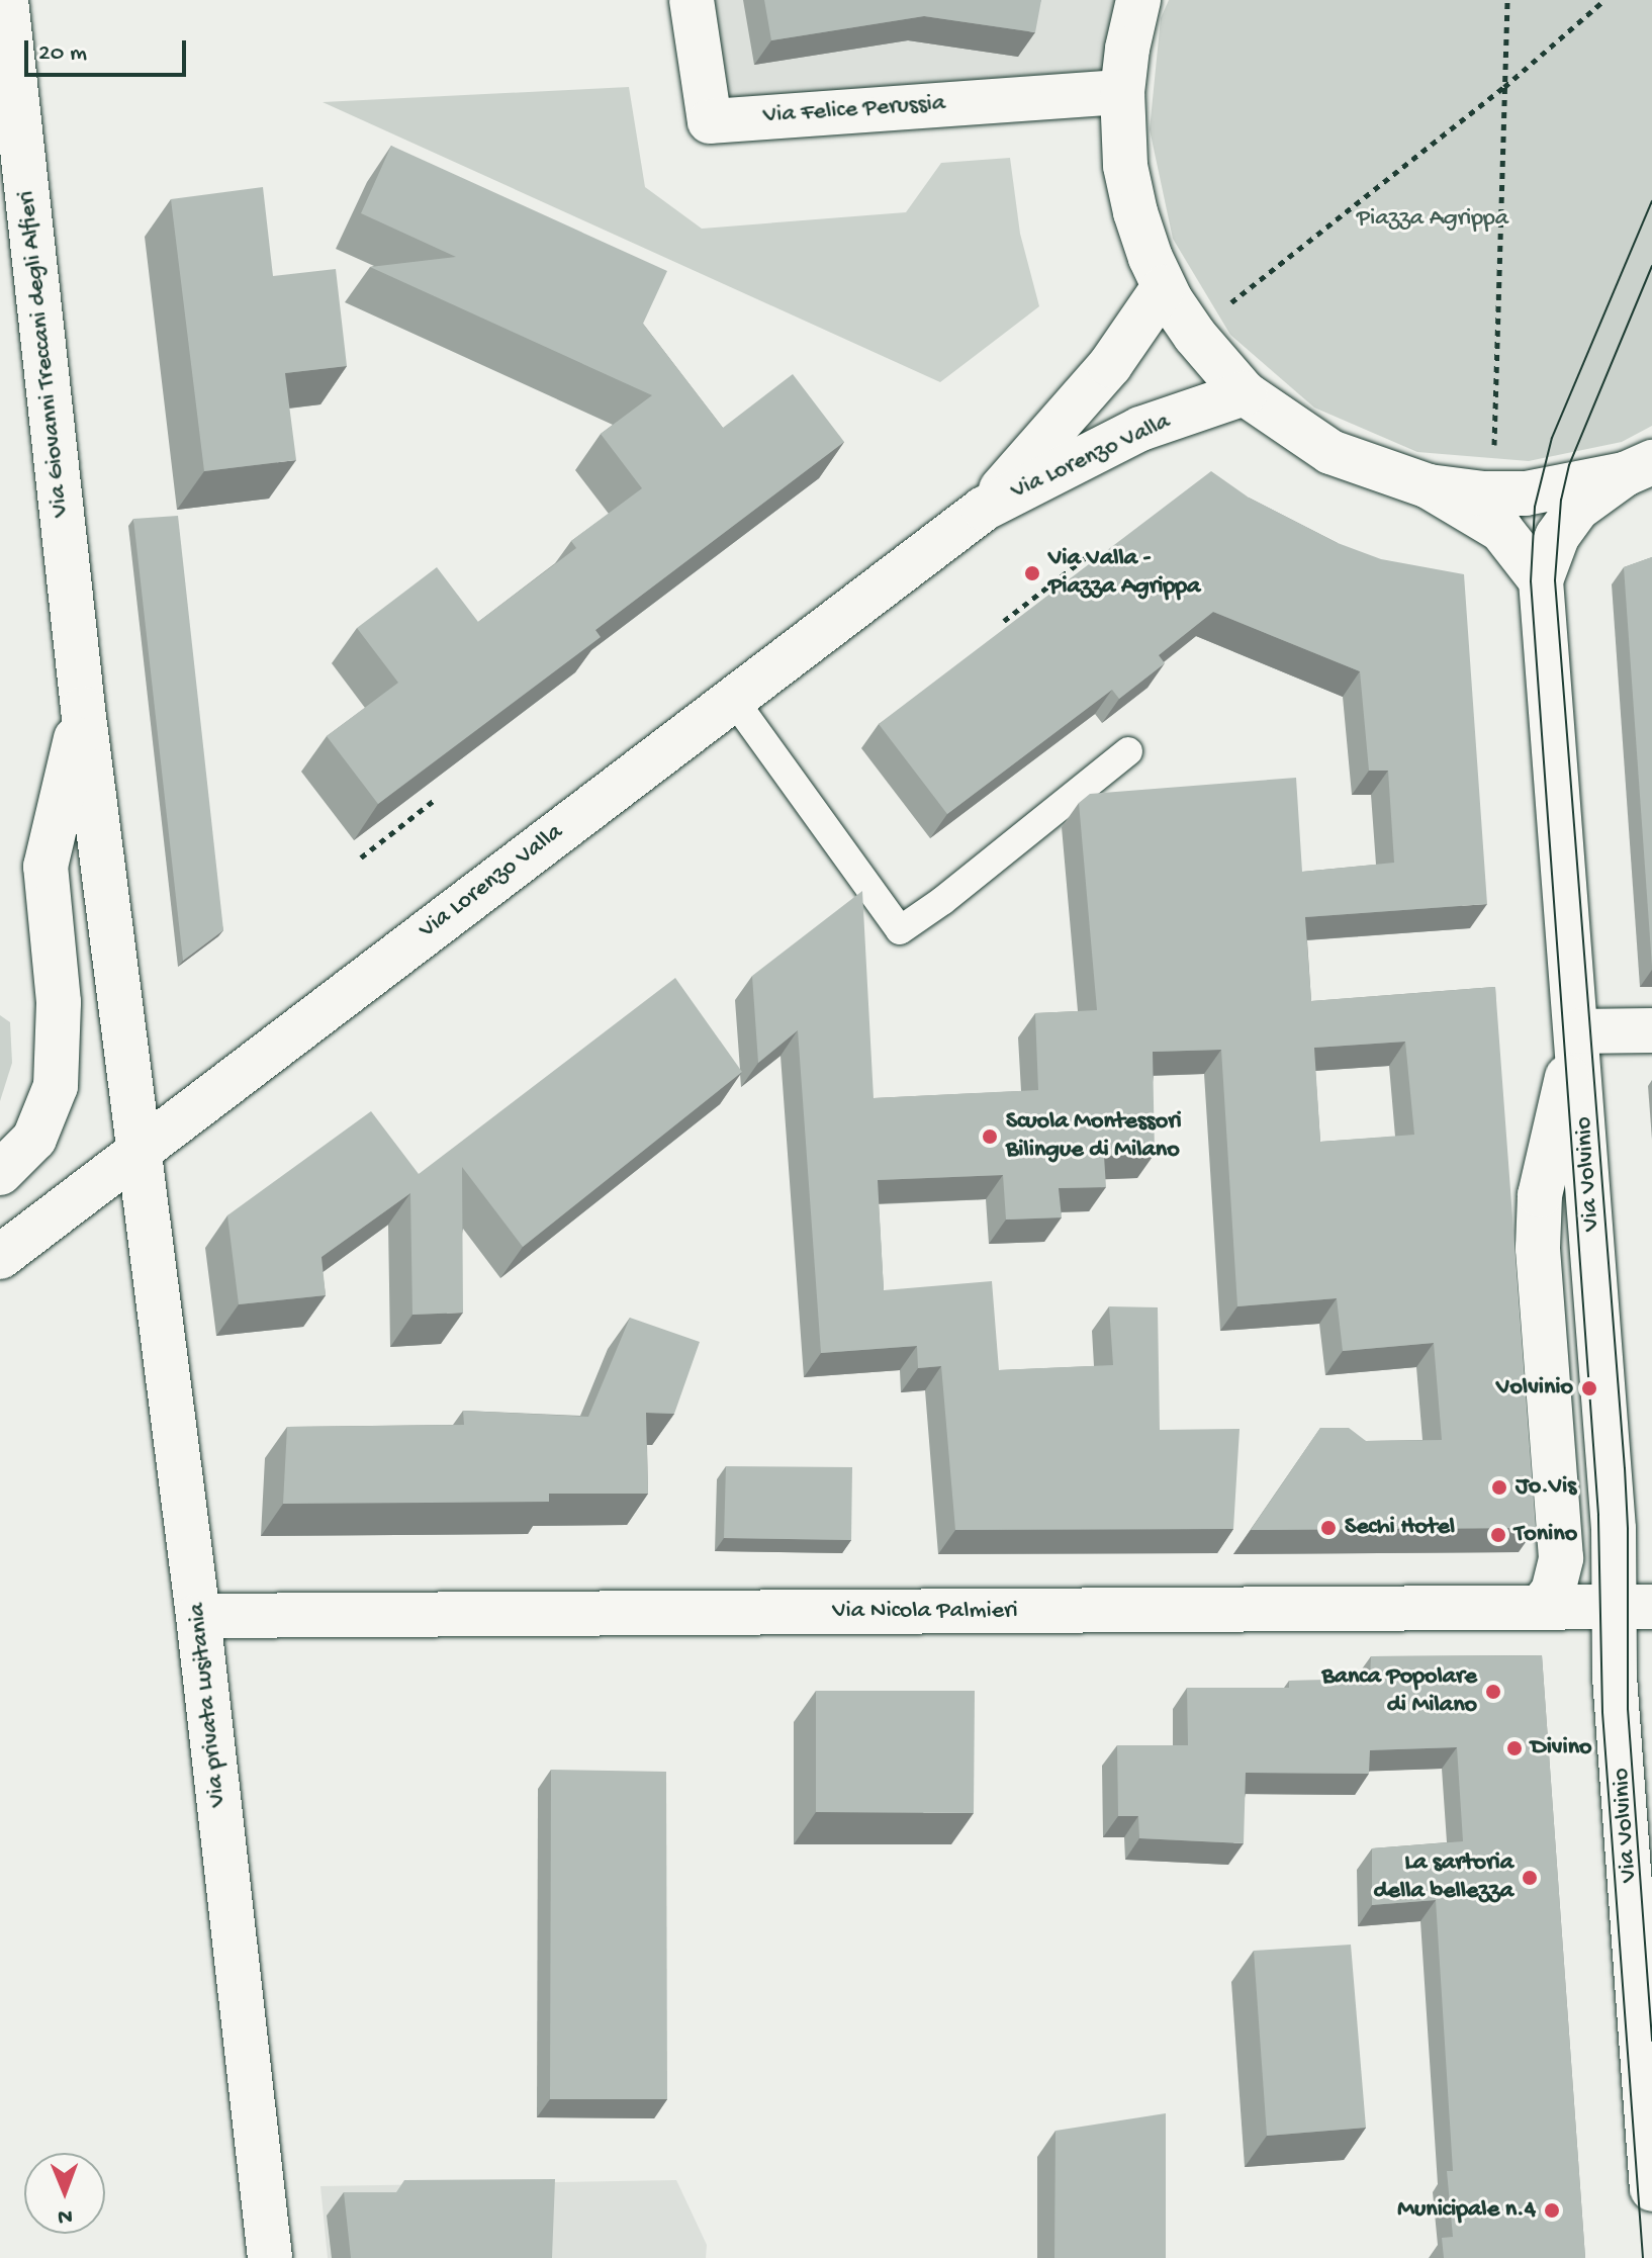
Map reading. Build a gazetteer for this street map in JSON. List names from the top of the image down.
{
  "streets": {
    "street": [
      "Via Felice Perussia",
      "Via Giovanni Treccani degli Alfieri",
      "Via Lorenzo Valla",
      "Via Volvinio",
      "Via Nicola Palmieri",
      "Via privata Lusitania"
    ]
  },
  "crossings": [
    ["Via Giovanni Treccani degli Alfieri", "Via Lorenzo Valla"],
    ["Via Giovanni Treccani degli Alfieri", "Via privata Lusitania"],
    ["Via Lorenzo Valla", "Via privata Lusitania"],
    ["Via Volvinio", "Via Nicola Palmieri"],
    ["Via Nicola Palmieri", "Via privata Lusitania"]
  ],
  "parks": ["Piazza Agrippa"],
  "places": [
    "Via Valla - Piazza Agrippa",
    "Scuola Montessori Bilingue di Milano",
    "Volvinio",
    "Jo.Vis",
    "Sechi Hotel",
    "Tonino",
    "Banca Popolare di Milano",
    "Divino",
    "La sartoria della bellezza",
    "Municipale n.4"
  ],
  "scale_bar": "20 m",
  "north": "bottom"
}
